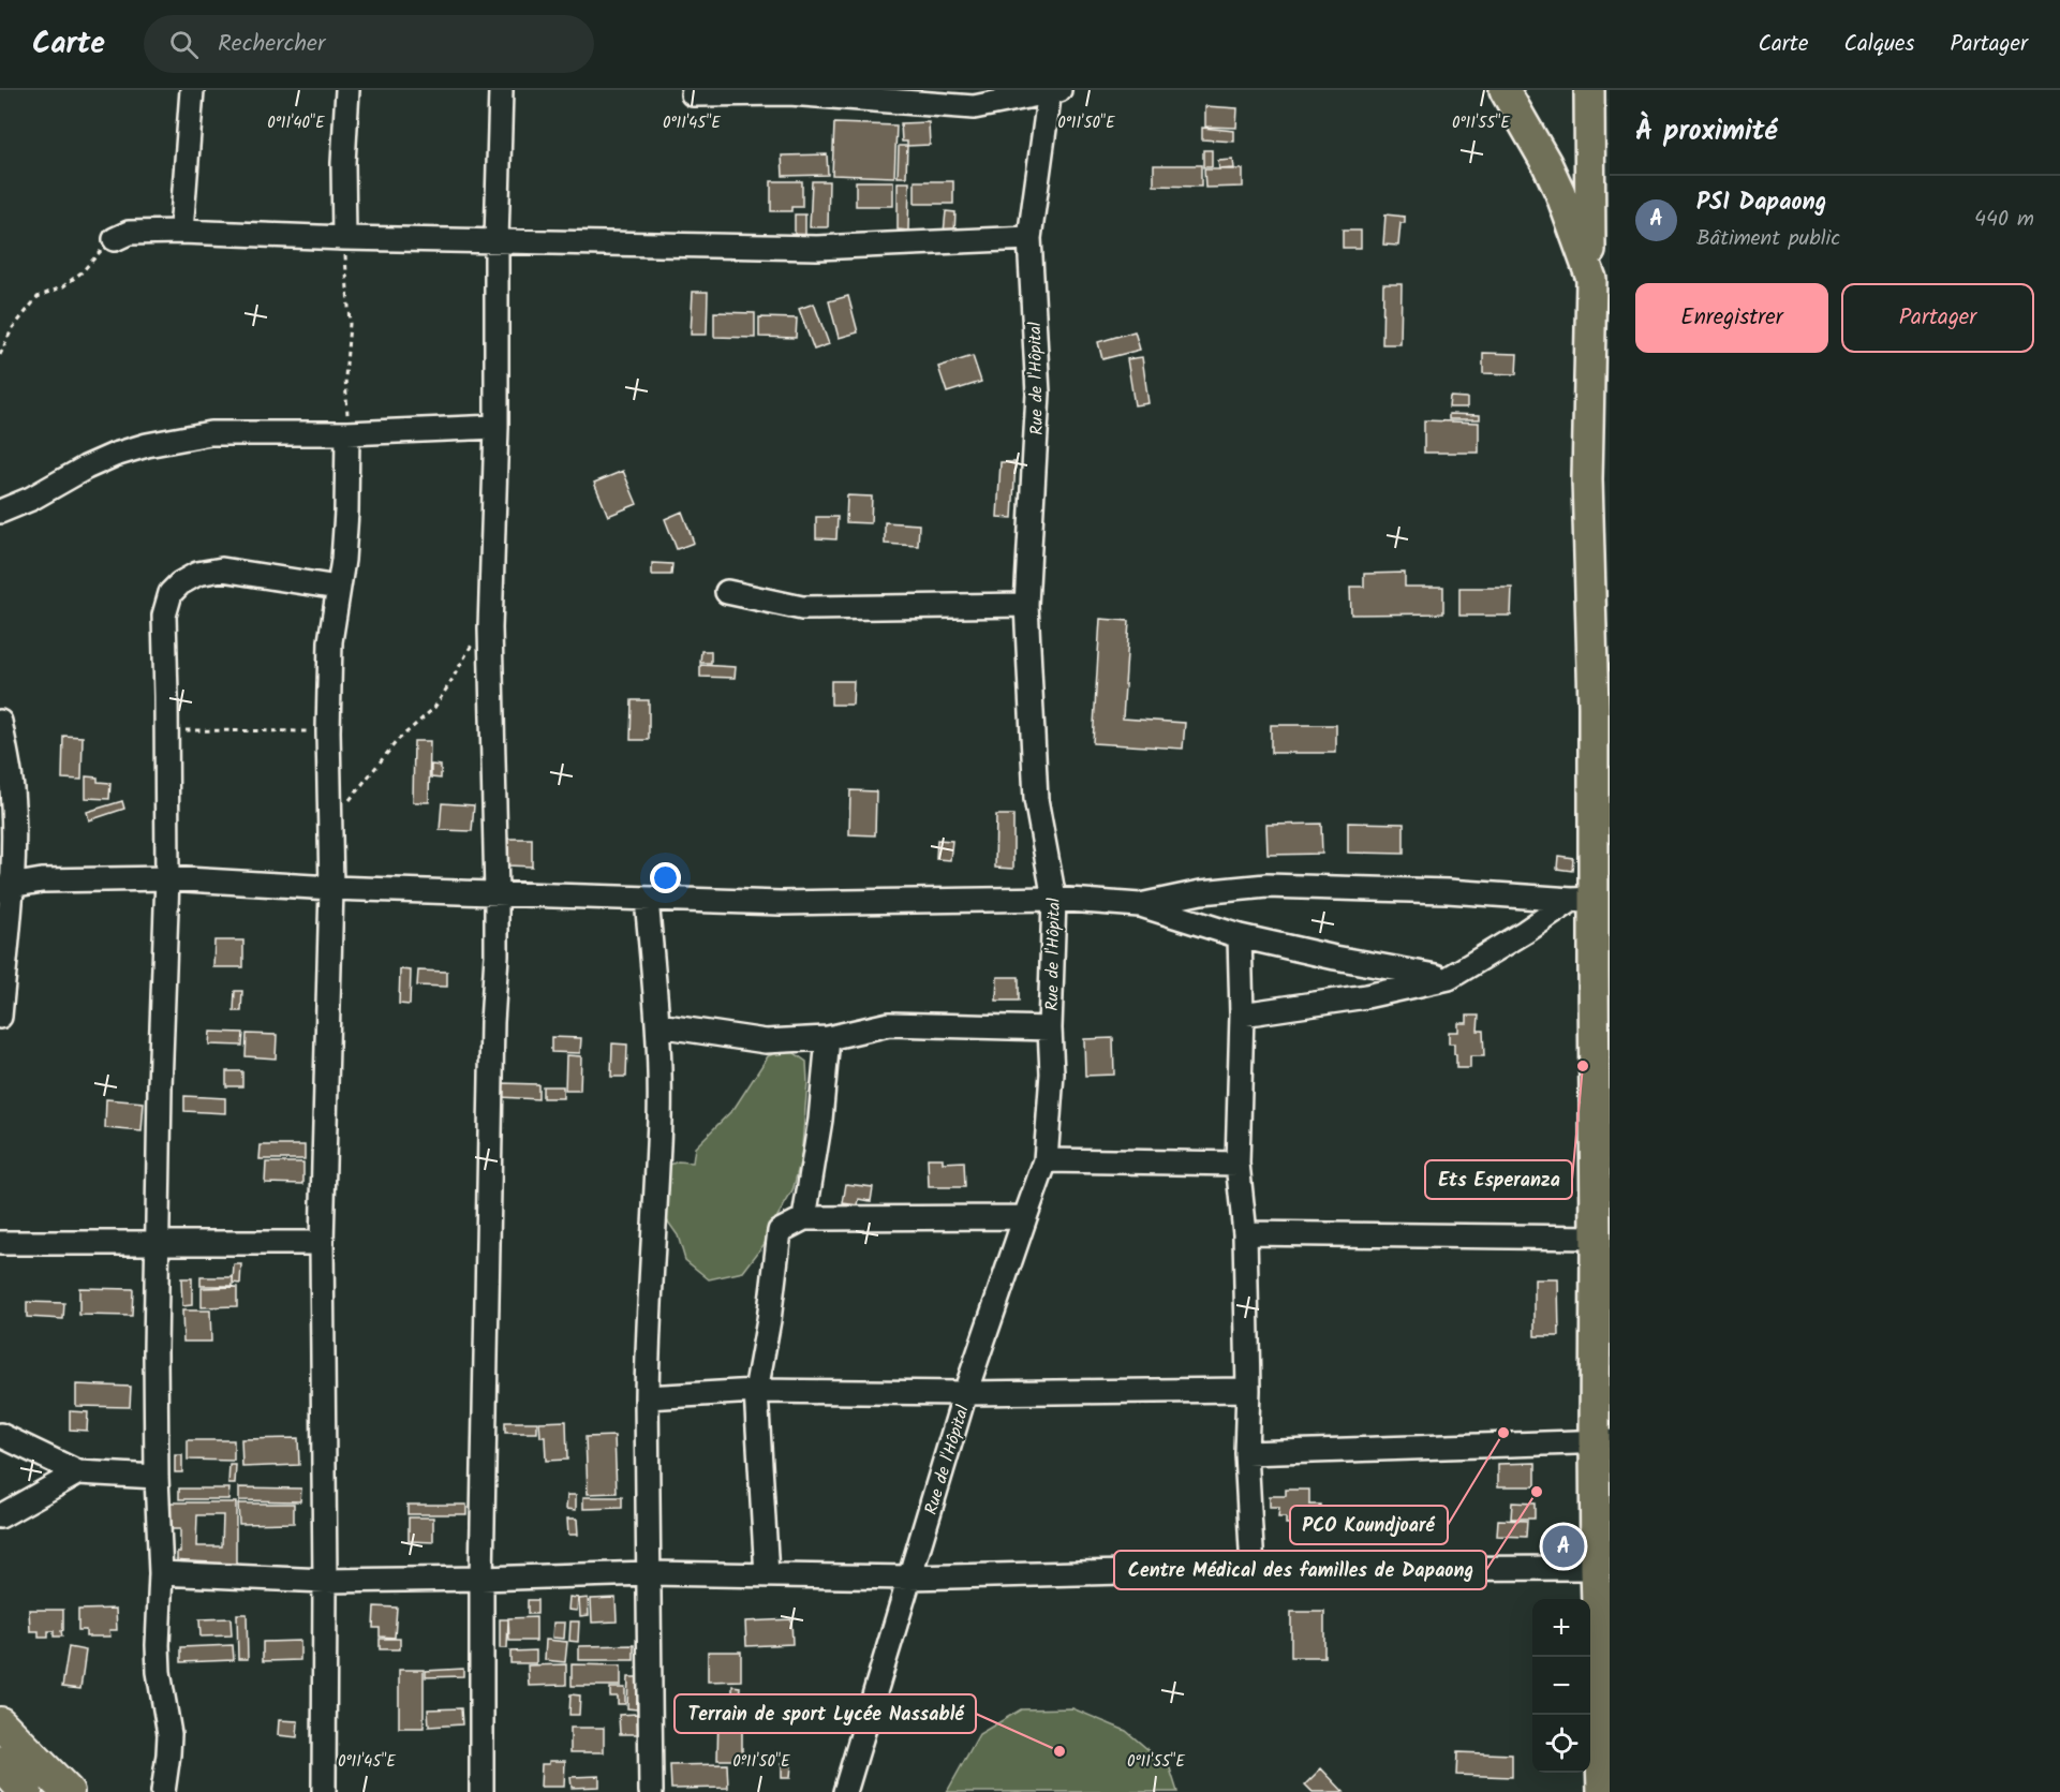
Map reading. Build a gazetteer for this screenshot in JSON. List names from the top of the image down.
{
  "streets": {
    "street": ["Rue de l'Hôpital"]
  },
  "places": [
    "Ets Esperanza",
    "PCO Koundjoaré",
    "Centre Médical des familles de Dapaong",
    "Terrain de sport Lycée Nassablé"
  ],
  "page": {
    "header": "Carte",
    "search": "Rechercher",
    "nav": ["Carte", "Calques", "Partager"],
    "heading": "À proximité",
    "list": [
      {
        "mark": "A",
        "name": "PSI Dapaong",
        "note": "Bâtiment public",
        "value": "440 m"
      }
    ],
    "buttons": ["Enregistrer", "Partager"],
    "pins": "A",
    "map_buttons": ["+", "−"]
  },
  "coordinates": [
    "0°11'40\"E",
    "0°11'45\"E",
    "0°11'50\"E",
    "0°11'55\"E"
  ]
}
